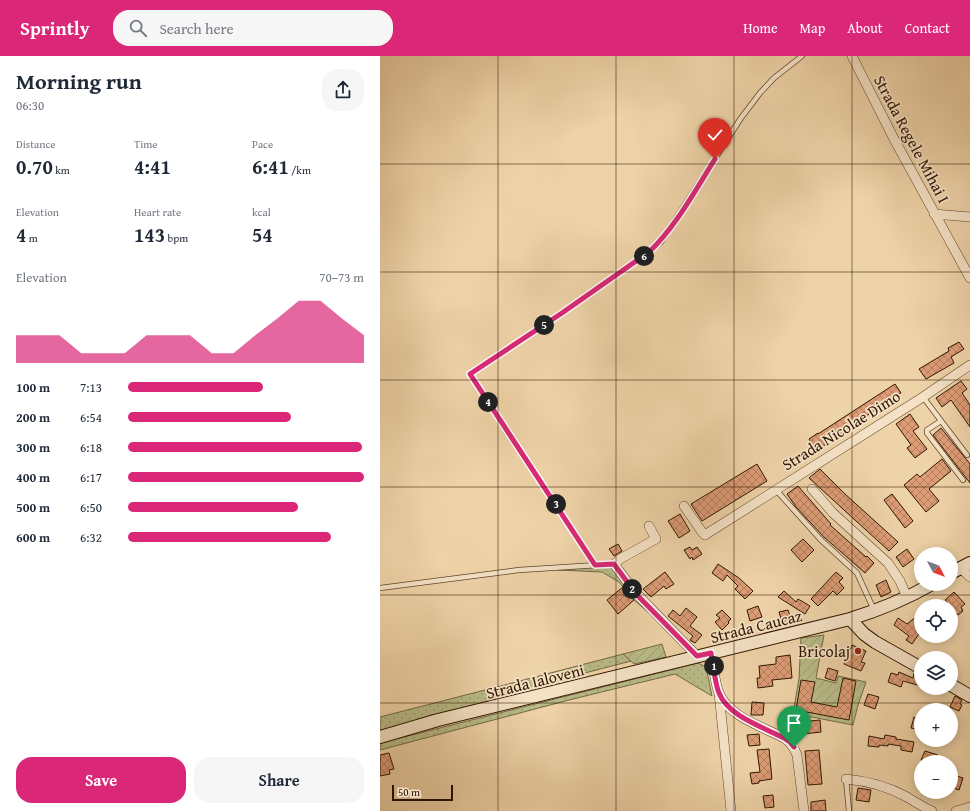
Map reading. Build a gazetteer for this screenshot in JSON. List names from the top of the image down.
{
  "streets": {
    "street": [
      "Strada Regele Mihai I",
      "Strada Nicolae Dimo",
      "Strada Caucaz",
      "Strada Ialoveni"
    ]
  },
  "crossings": [
    ["Strada Caucaz", "Strada Ialoveni"]
  ],
  "places": ["Bricolaj"],
  "scale_bar": "50 m",
  "north": "bottom right",
  "page": {
    "header": "Sprintly",
    "search": "Search here",
    "nav": [
      "Home",
      "Map",
      "About",
      "Contact"
    ],
    "heading": ["Morning run", "06:30"],
    "stats": [
      ["Distance", "0.70 km"],
      ["Time", "4:41"],
      ["Pace", "6:41 /km"],
      ["Elevation", "4 m"],
      ["Heart rate", "143 bpm"],
      ["kcal", "54"]
    ],
    "pins": [
      "6",
      "5",
      "4",
      "3",
      "2",
      "1"
    ],
    "chart": ["Elevation", "70–73 m"],
    "list": [
      {
        "name": "100 m",
        "note": "7:13"
      },
      {
        "name": "200 m",
        "note": "6:54"
      },
      {
        "name": "300 m",
        "note": "6:18"
      },
      {
        "name": "400 m",
        "note": "6:17"
      },
      {
        "name": "500 m",
        "note": "6:50"
      },
      {
        "name": "600 m",
        "note": "6:32"
      }
    ],
    "map_buttons": ["+", "−"],
    "buttons": ["Save", "Share"],
    "scale": "50 m"
  }
}
